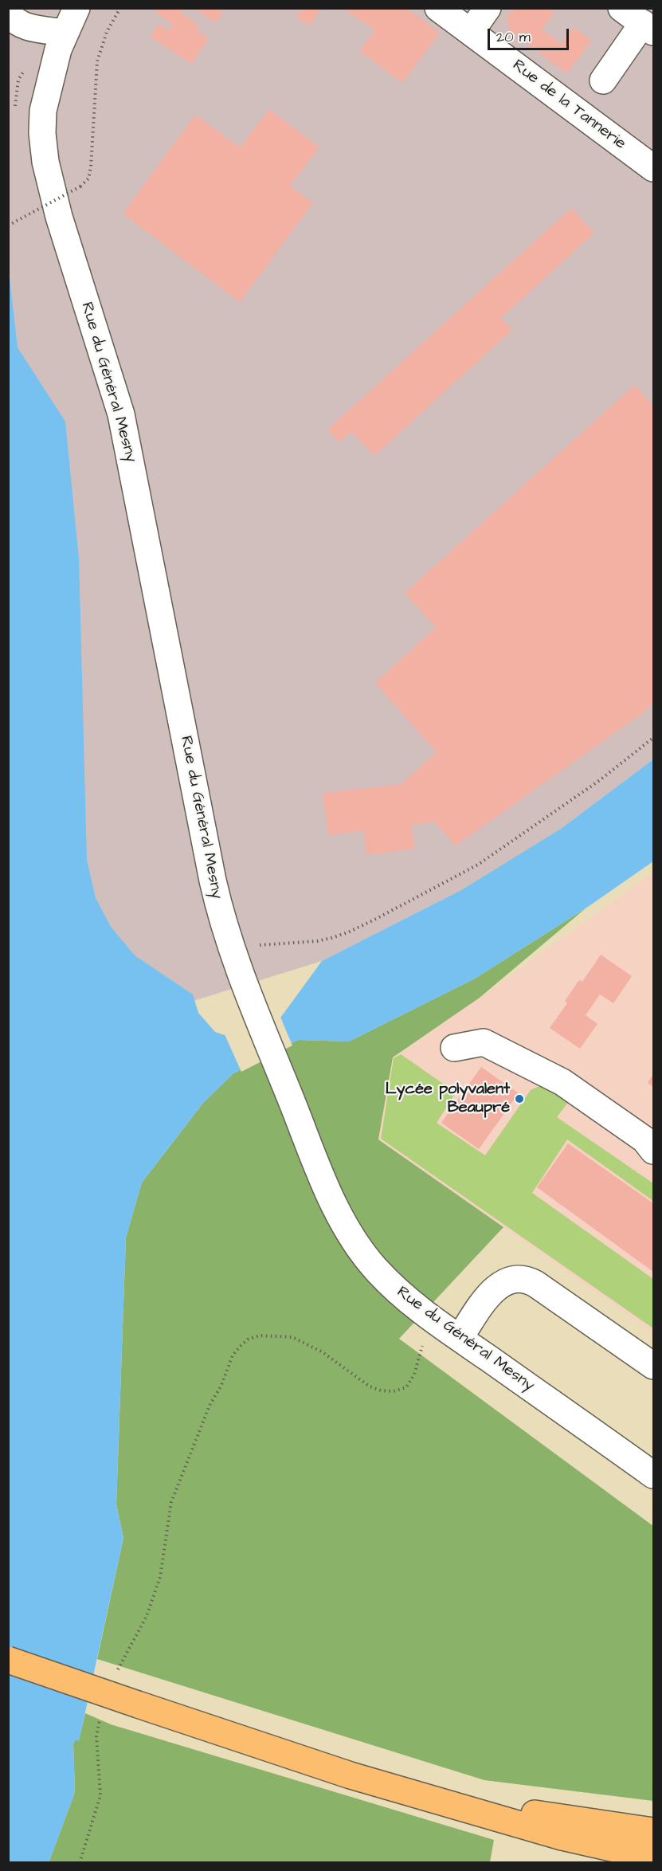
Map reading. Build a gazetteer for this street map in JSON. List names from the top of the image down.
{
  "streets": {
    "street": ["Rue de la Tannerie", "Rue du Général Mesny"]
  },
  "places": ["Lycée polyvalent Beaupré"],
  "scale_bar": "20 m"
}
